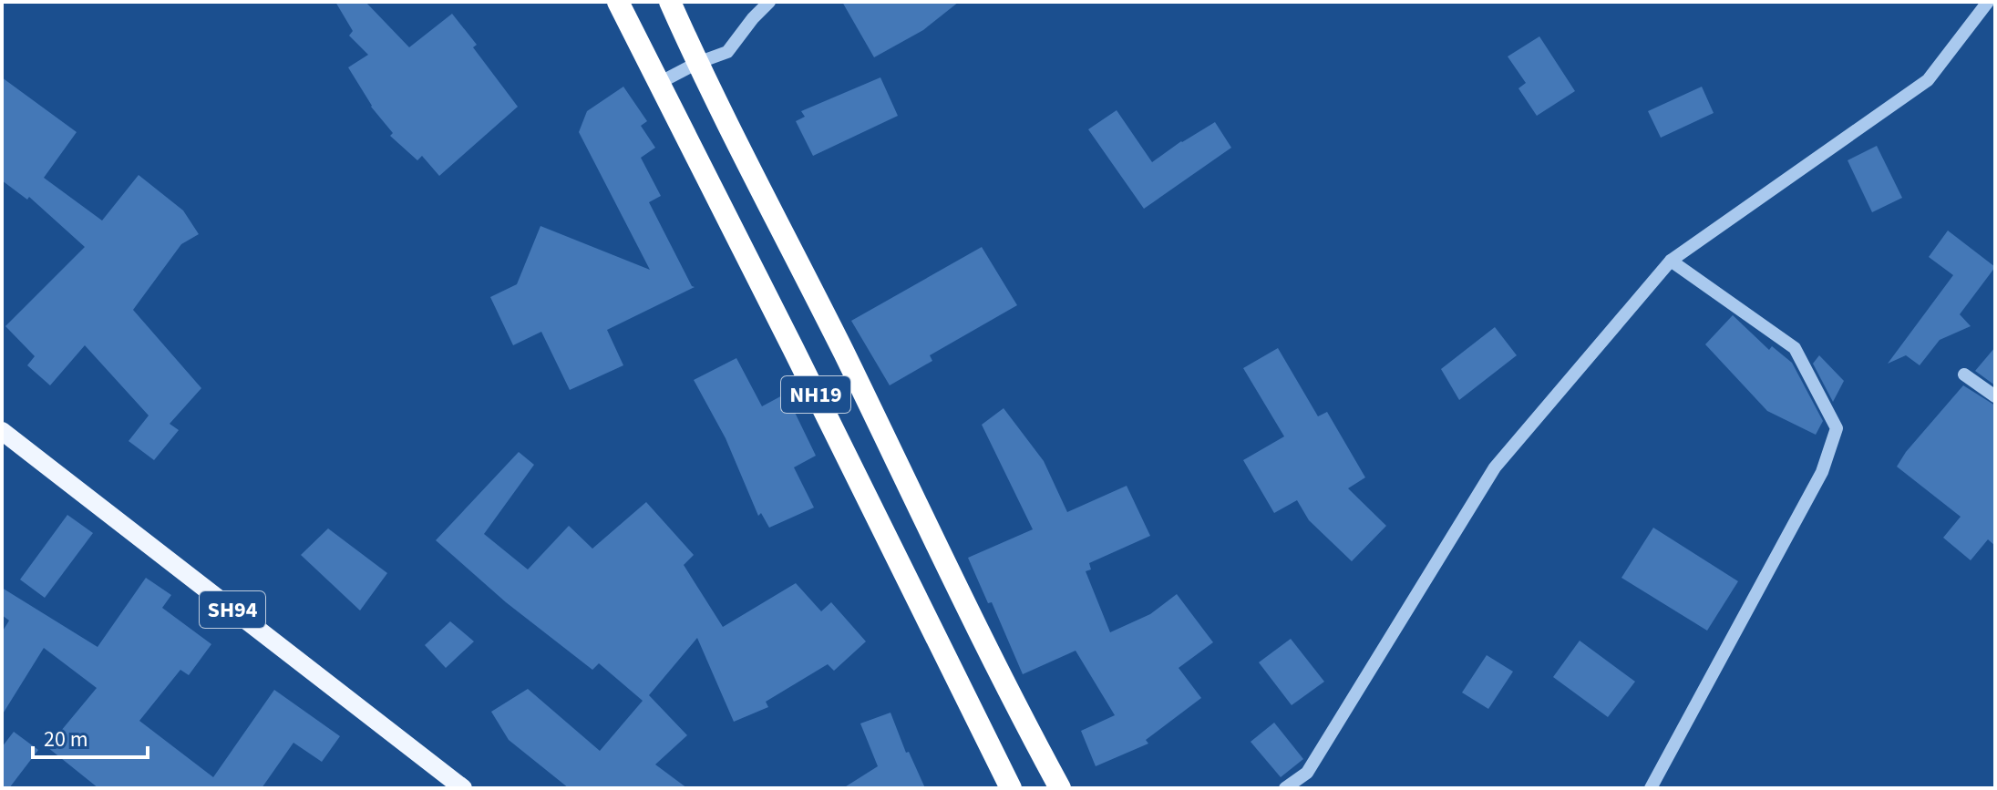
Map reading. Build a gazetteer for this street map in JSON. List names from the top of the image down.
{
  "streets": {
    "highway": ["NH19"],
    "main road": ["SH94"]
  },
  "scale_bar": "20 m"
}
